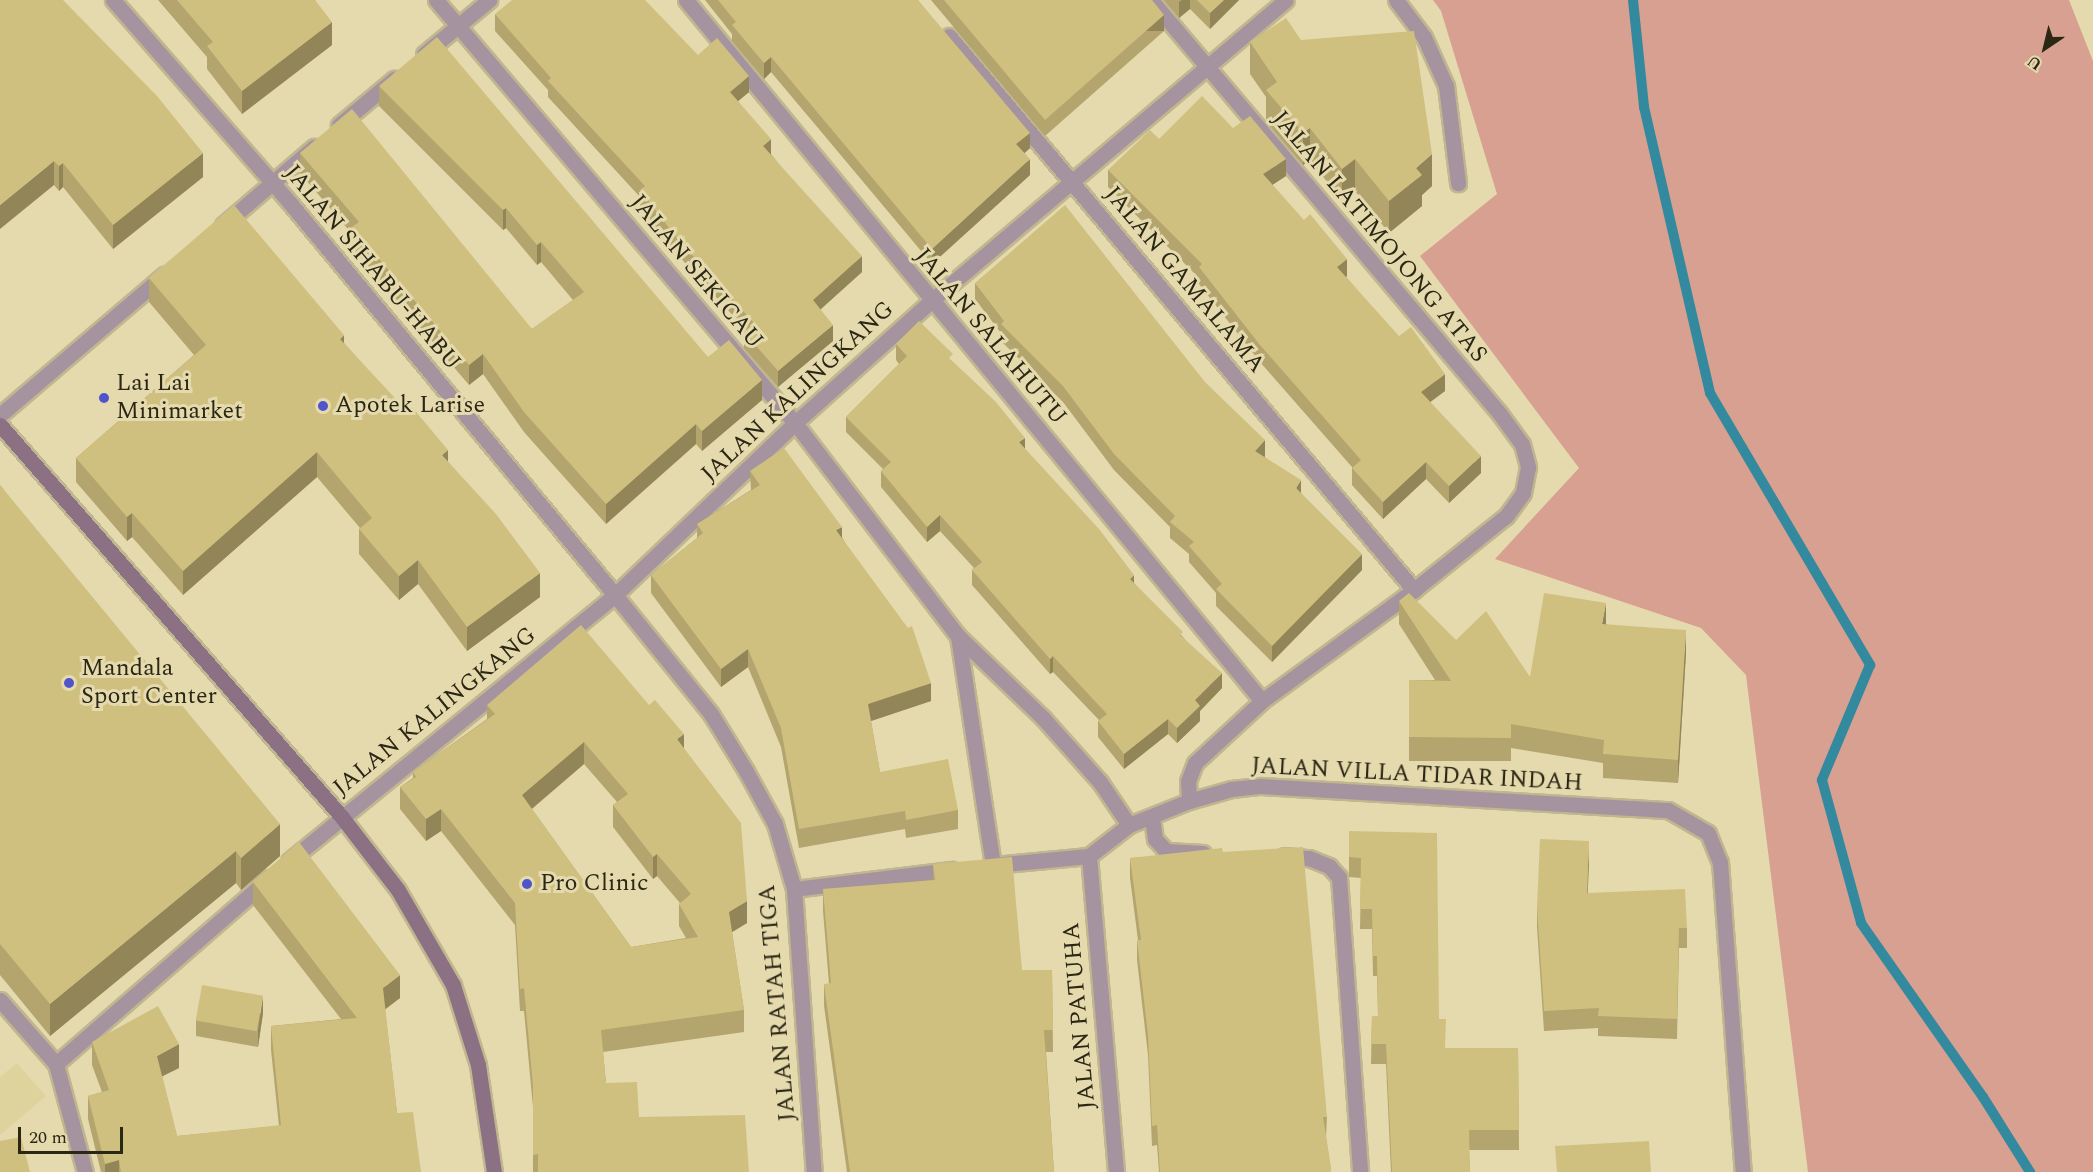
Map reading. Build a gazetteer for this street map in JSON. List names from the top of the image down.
{
  "streets": {
    "street": [
      "JALAN LATIMOJONG ATAS",
      "JALAN SIHABU-HABU",
      "JALAN SEKICAU",
      "JALAN GAMALAMA",
      "JALAN SALAHUTU",
      "JALAN KALINGKANG",
      "JALAN VILLA TIDAR INDAH",
      "JALAN RATAH TIGA",
      "JALAN PATUHA"
    ]
  },
  "crossings": [
    ["JALAN LATIMOJONG ATAS", "JALAN GAMALAMA"],
    ["JALAN LATIMOJONG ATAS", "JALAN SALAHUTU"],
    ["JALAN LATIMOJONG ATAS", "JALAN KALINGKANG"],
    ["JALAN LATIMOJONG ATAS", "JALAN VILLA TIDAR INDAH"],
    ["JALAN SIHABU-HABU", "JALAN KALINGKANG"],
    ["JALAN SIHABU-HABU", "JALAN RATAH TIGA"],
    ["JALAN SEKICAU", "JALAN KALINGKANG"],
    ["JALAN SEKICAU", "JALAN VILLA TIDAR INDAH"],
    ["JALAN GAMALAMA", "JALAN KALINGKANG"],
    ["JALAN SALAHUTU", "JALAN KALINGKANG"],
    ["JALAN KALINGKANG", "JALAN RATAH TIGA"],
    ["JALAN VILLA TIDAR INDAH", "JALAN PATUHA"]
  ],
  "places": [
    "Lai Lai Minimarket",
    "Apotek Larise",
    "Mandala Sport Center",
    "Pro Clinic"
  ],
  "scale_bar": "20 m",
  "north": "bottom left"
}
